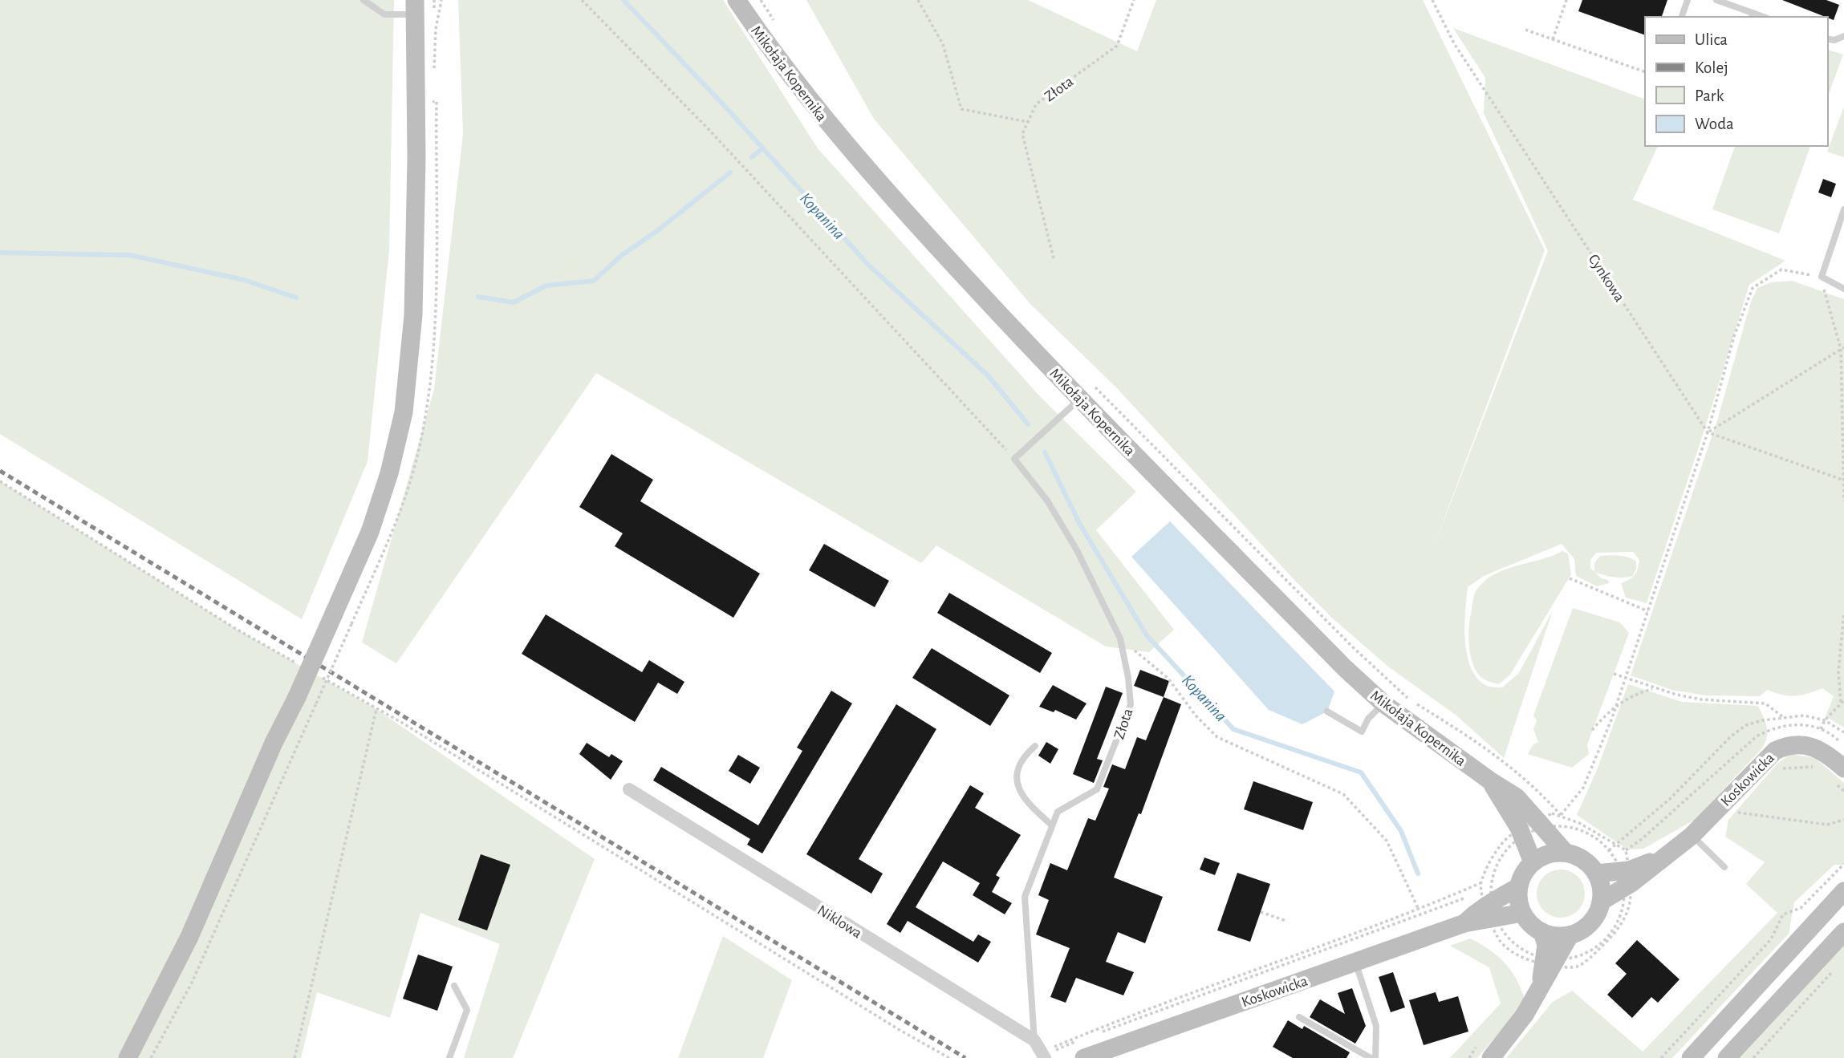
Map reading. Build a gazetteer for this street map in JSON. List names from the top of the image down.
{
  "streets": {
    "street": ["Mikołaja Kopernika", "Koskowicka", "Niklowa"],
    "lane": ["Złota"],
    "path": ["Cynkowa"]
  },
  "crossings": [
    ["Mikołaja Kopernika", "Koskowicka"],
    ["Złota", "Niklowa"]
  ],
  "water": ["Kopanina"],
  "legend": [
    "Ulica",
    "Kolej",
    "Park",
    "Woda"
  ]
}
